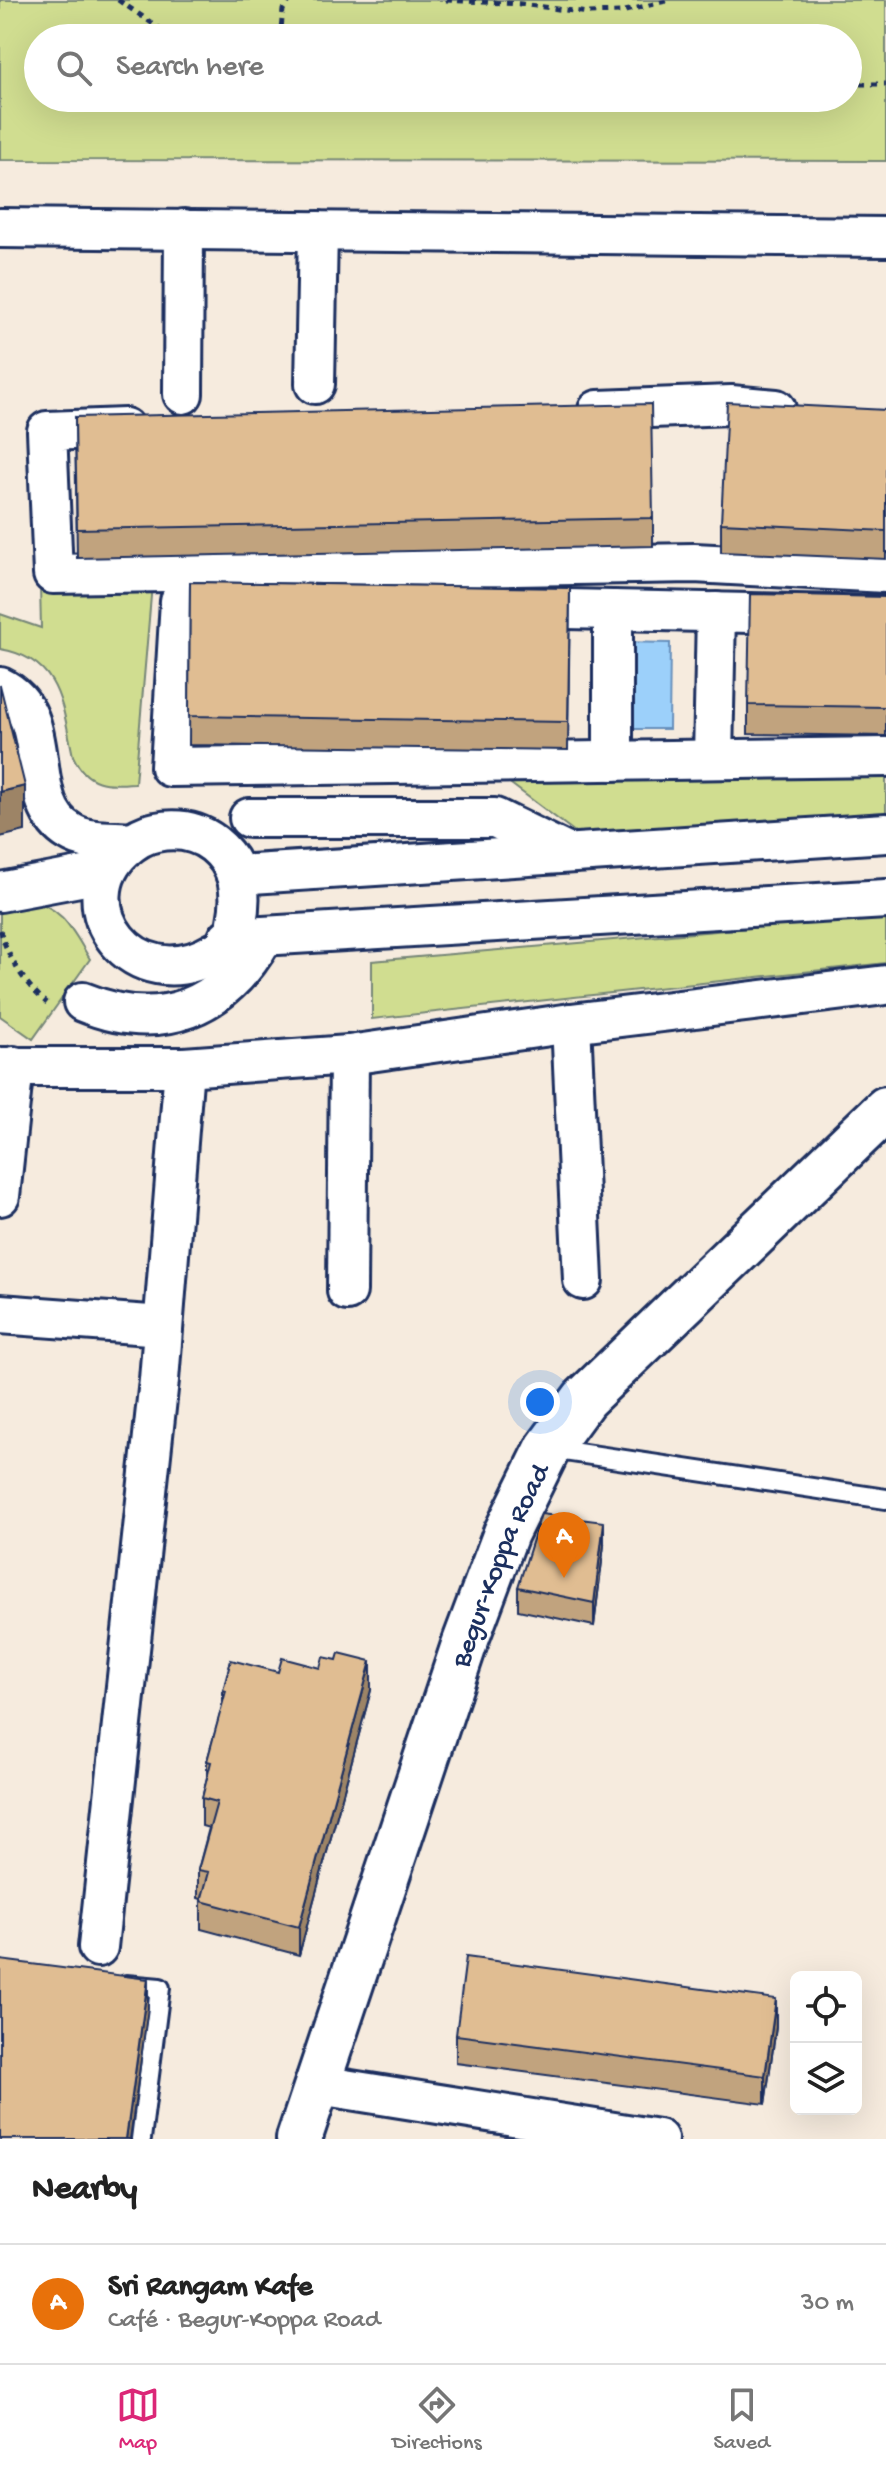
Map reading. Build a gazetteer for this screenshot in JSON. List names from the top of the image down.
{
  "streets": {
    "main road": ["Begur-Koppa Road"]
  },
  "page": {
    "search": "Search here",
    "pins": "A",
    "heading": "Nearby",
    "list": [
      {
        "mark": "A",
        "name": "Sri Rangam Kafe",
        "note": "Café · Begur-Koppa Road",
        "value": "30 m"
      }
    ],
    "nav": ["Map", "Directions", "Saved"]
  }
}
